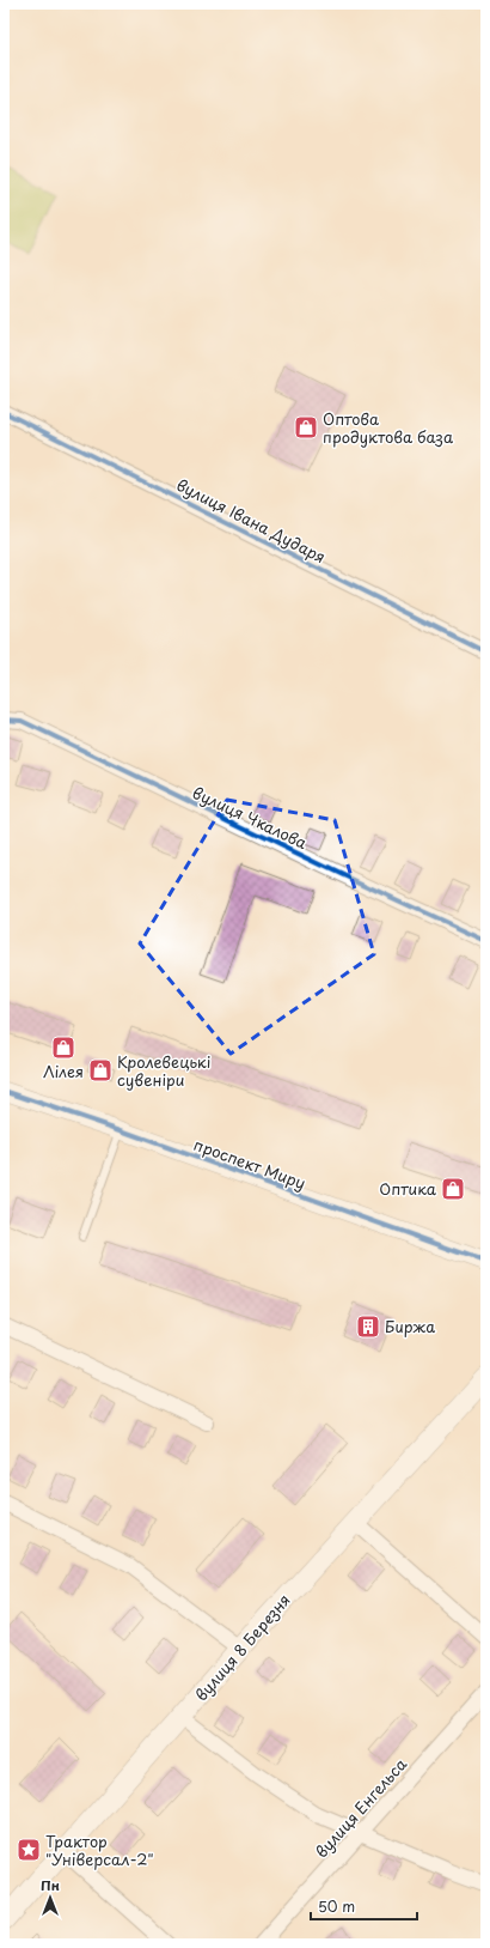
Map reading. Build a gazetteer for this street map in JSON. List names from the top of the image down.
{
  "streets": {
    "main road": ["вулиця 8 Березня"],
    "street": [
      "вулиця Івана Дударя",
      "вулиця Чкалова",
      "проспект Миру",
      "вулиця Енгельса"
    ]
  },
  "places": {
    "shop": [
      "Оптова продуктова база",
      "Лілея",
      "Кролевецькі сувеніри",
      "Оптика"
    ],
    "building": ["Биржа"],
    "place": ["Трактор \"Універсал-2\""]
  },
  "scale_bar": "50 m",
  "north": "top"
}
